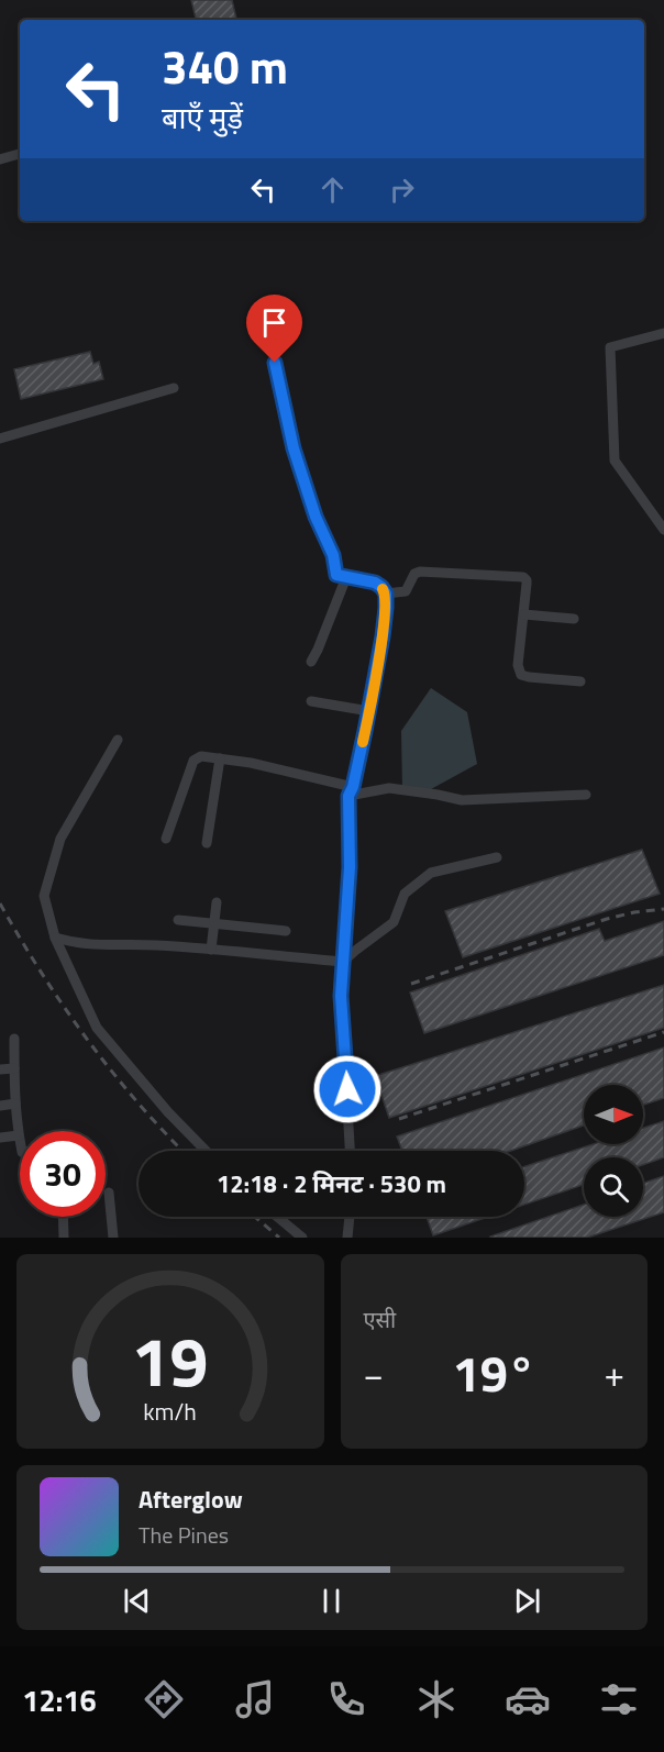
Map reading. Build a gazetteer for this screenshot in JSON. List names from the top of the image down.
{
  "north": "right",
  "page": {
    "turn": ["340 m", "बाएँ मुड़ें"],
    "limit": "30",
    "trip": "12:18 · 2 मिनट · 530 m",
    "tile": "एसी",
    "heat": ["−", "19°", "+"],
    "song": ["Afterglow", "The Pines"],
    "tabs": "12:16",
    "gauge": ["19", "km/h"]
  }
}
